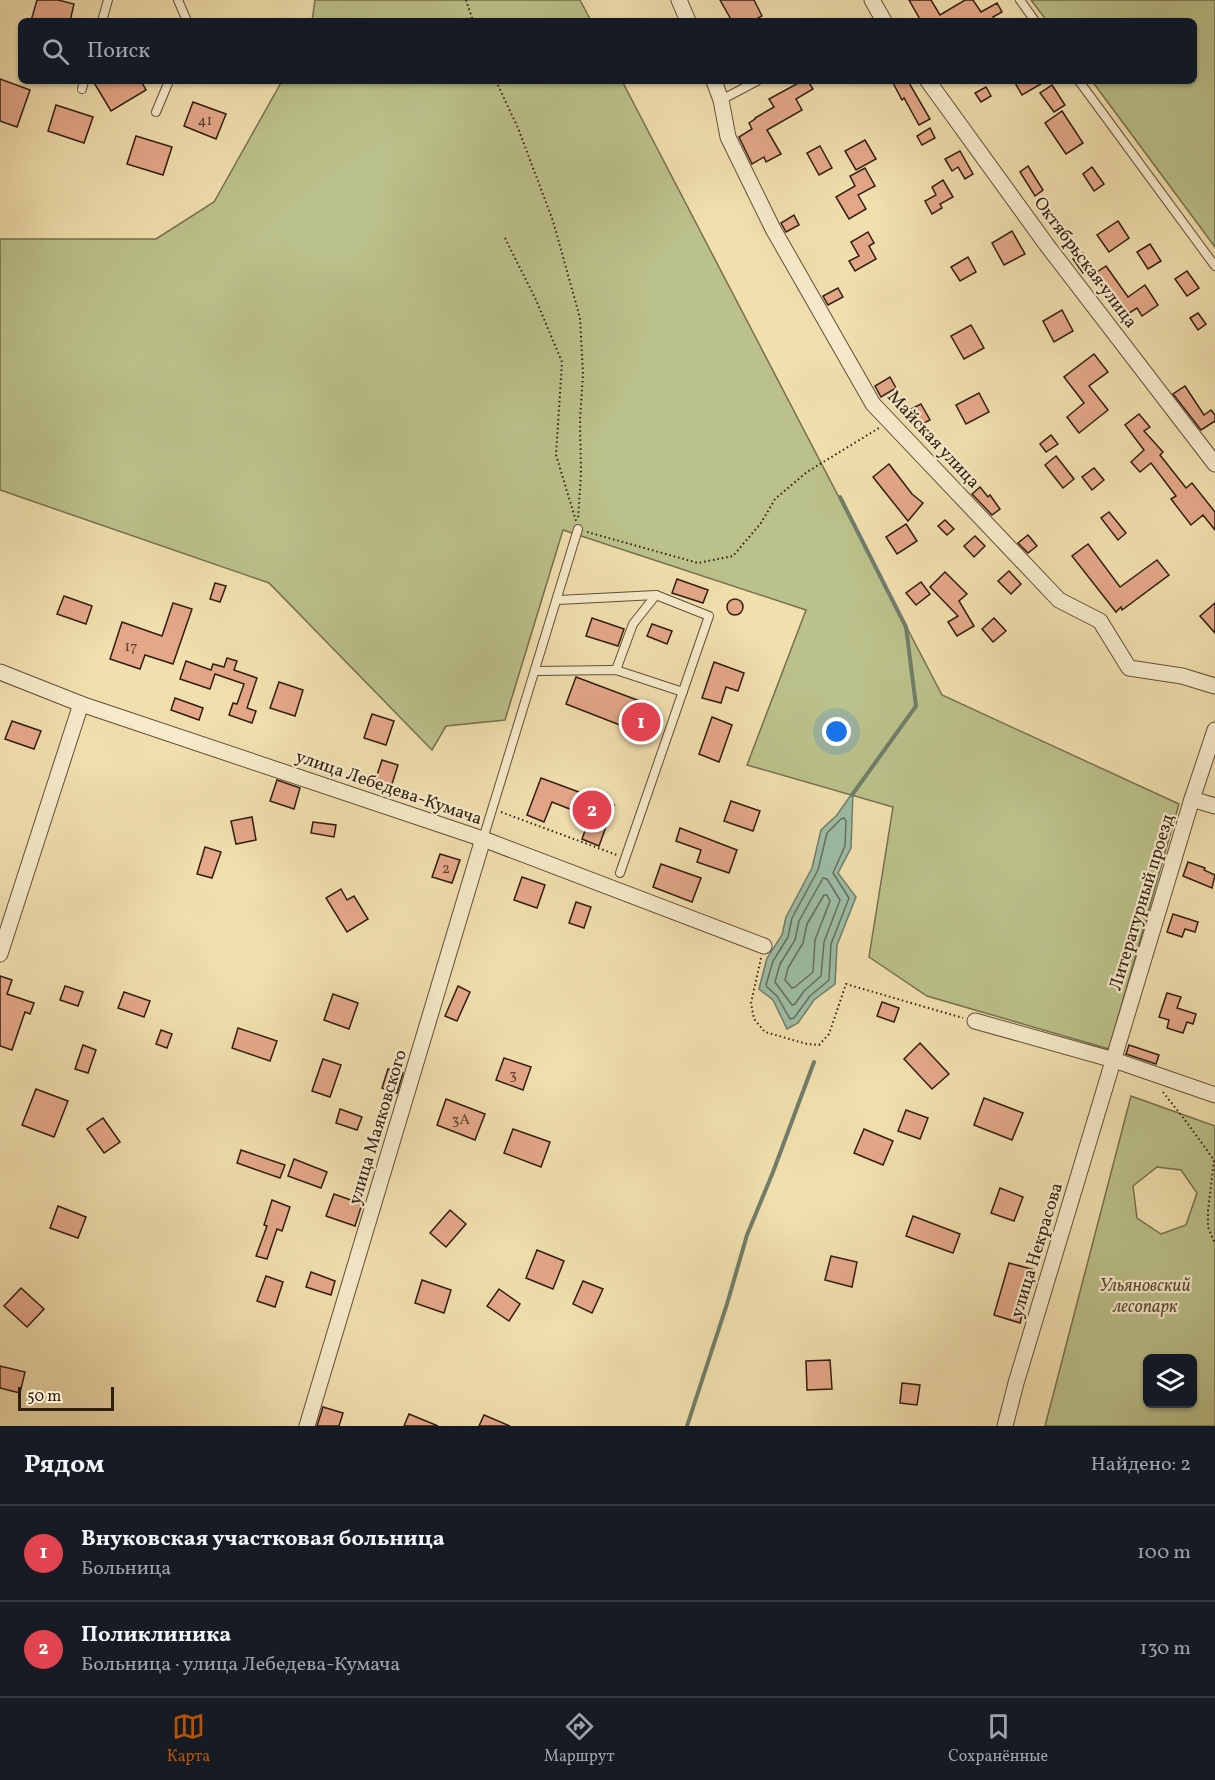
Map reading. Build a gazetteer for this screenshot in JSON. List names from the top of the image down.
{
  "streets": {
    "street": [
      "Октябрьская улица",
      "Майская улица",
      "улица Лебедева-Кумача",
      "Литературный проезд",
      "улица Маяковского",
      "улица Некрасова"
    ]
  },
  "crossings": [
    ["улица Лебедева-Кумача", "улица Маяковского"],
    ["Литературный проезд", "улица Некрасова"]
  ],
  "parks": ["Ульяновский лесопарк"],
  "house_numbers": [
    "41",
    "17",
    "2",
    "3",
    "3А"
  ],
  "scale_bar": "50 m",
  "page": {
    "search": "Поиск",
    "pins": ["1", "2"],
    "scale": "50 m",
    "heading": ["Рядом", "Найдено: 2"],
    "list": [
      {
        "mark": "1",
        "name": "Внуковская участковая больница",
        "note": "Больница",
        "value": "100 m"
      },
      {
        "mark": "2",
        "name": "Поликлиника",
        "note": "Больница · улица Лебедева-Кумача",
        "value": "130 m"
      }
    ],
    "nav": ["Карта", "Маршрут", "Сохранённые"]
  }
}
